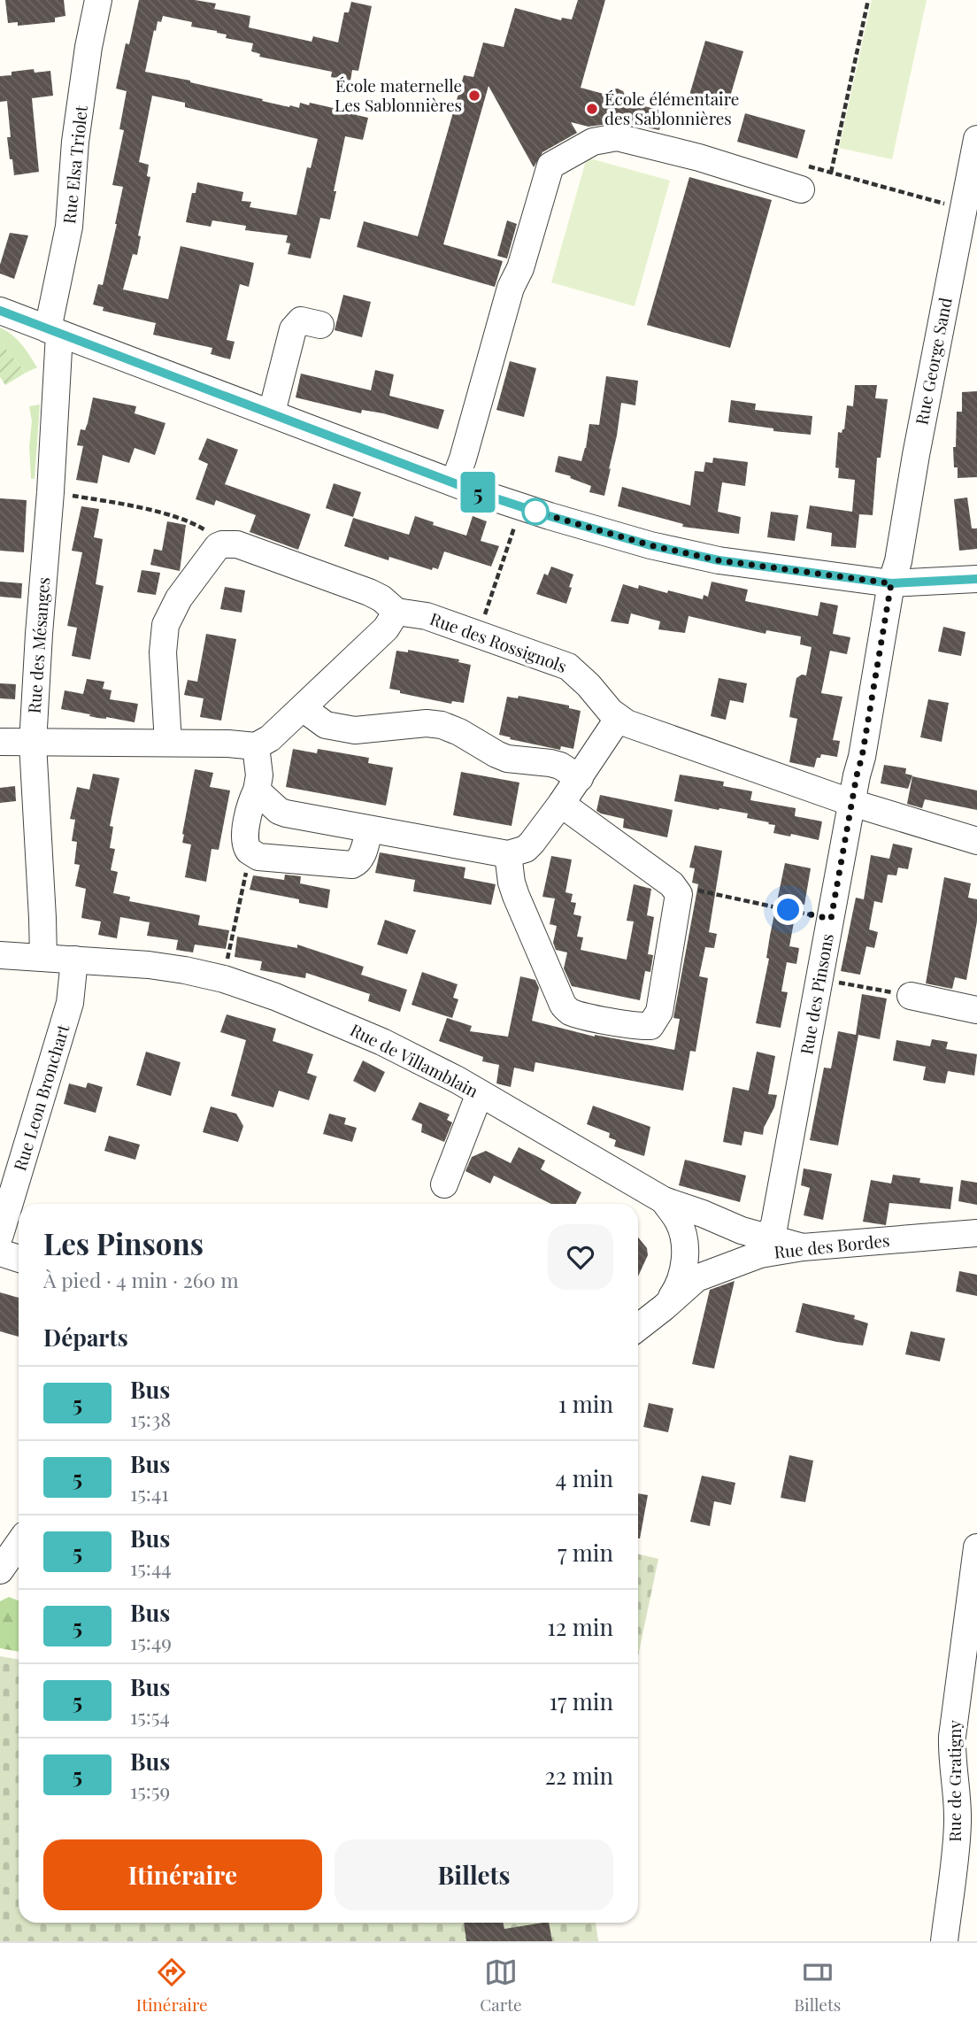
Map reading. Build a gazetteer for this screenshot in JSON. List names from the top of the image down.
{
  "streets": {
    "street": [
      "Rue Elsa Triolet",
      "Rue George Sand",
      "Rue des Rossignols",
      "Rue des Mésanges",
      "Rue des Pinsons",
      "Rue de Villamblain",
      "Rue Leon Bronchart",
      "Rue des Bordes",
      "Rue de Gratigny"
    ]
  },
  "crossings": [
    ["Rue Elsa Triolet", "Rue des Mésanges"],
    ["Rue George Sand", "Rue des Pinsons"],
    ["Rue des Rossignols", "Rue des Pinsons"],
    ["Rue des Mésanges", "Rue de Villamblain"],
    ["Rue des Pinsons", "Rue de Villamblain"],
    ["Rue des Pinsons", "Rue des Bordes"],
    ["Rue de Villamblain", "Rue Leon Bronchart"],
    ["Rue de Villamblain", "Rue des Bordes"]
  ],
  "places": ["École maternelle Les Sablonnières", "École élémentaire des Sablonnières"],
  "lines": ["bus line 5"],
  "page": {
    "on_map": "5",
    "heading": [
      ["Les Pinsons", "À pied · 4 min · 260 m"],
      "Départs"
    ],
    "list": [
      {
        "mark": "5",
        "name": "Bus",
        "note": "15:38",
        "value": "1 min"
      },
      {
        "mark": "5",
        "name": "Bus",
        "note": "15:41",
        "value": "4 min"
      },
      {
        "mark": "5",
        "name": "Bus",
        "note": "15:44",
        "value": "7 min"
      },
      {
        "mark": "5",
        "name": "Bus",
        "note": "15:49",
        "value": "12 min"
      },
      {
        "mark": "5",
        "name": "Bus",
        "note": "15:54",
        "value": "17 min"
      },
      {
        "mark": "5",
        "name": "Bus",
        "note": "15:59",
        "value": "22 min"
      }
    ],
    "buttons": ["Itinéraire", "Billets"],
    "tabs": ["Itinéraire", "Carte", "Billets"]
  }
}
